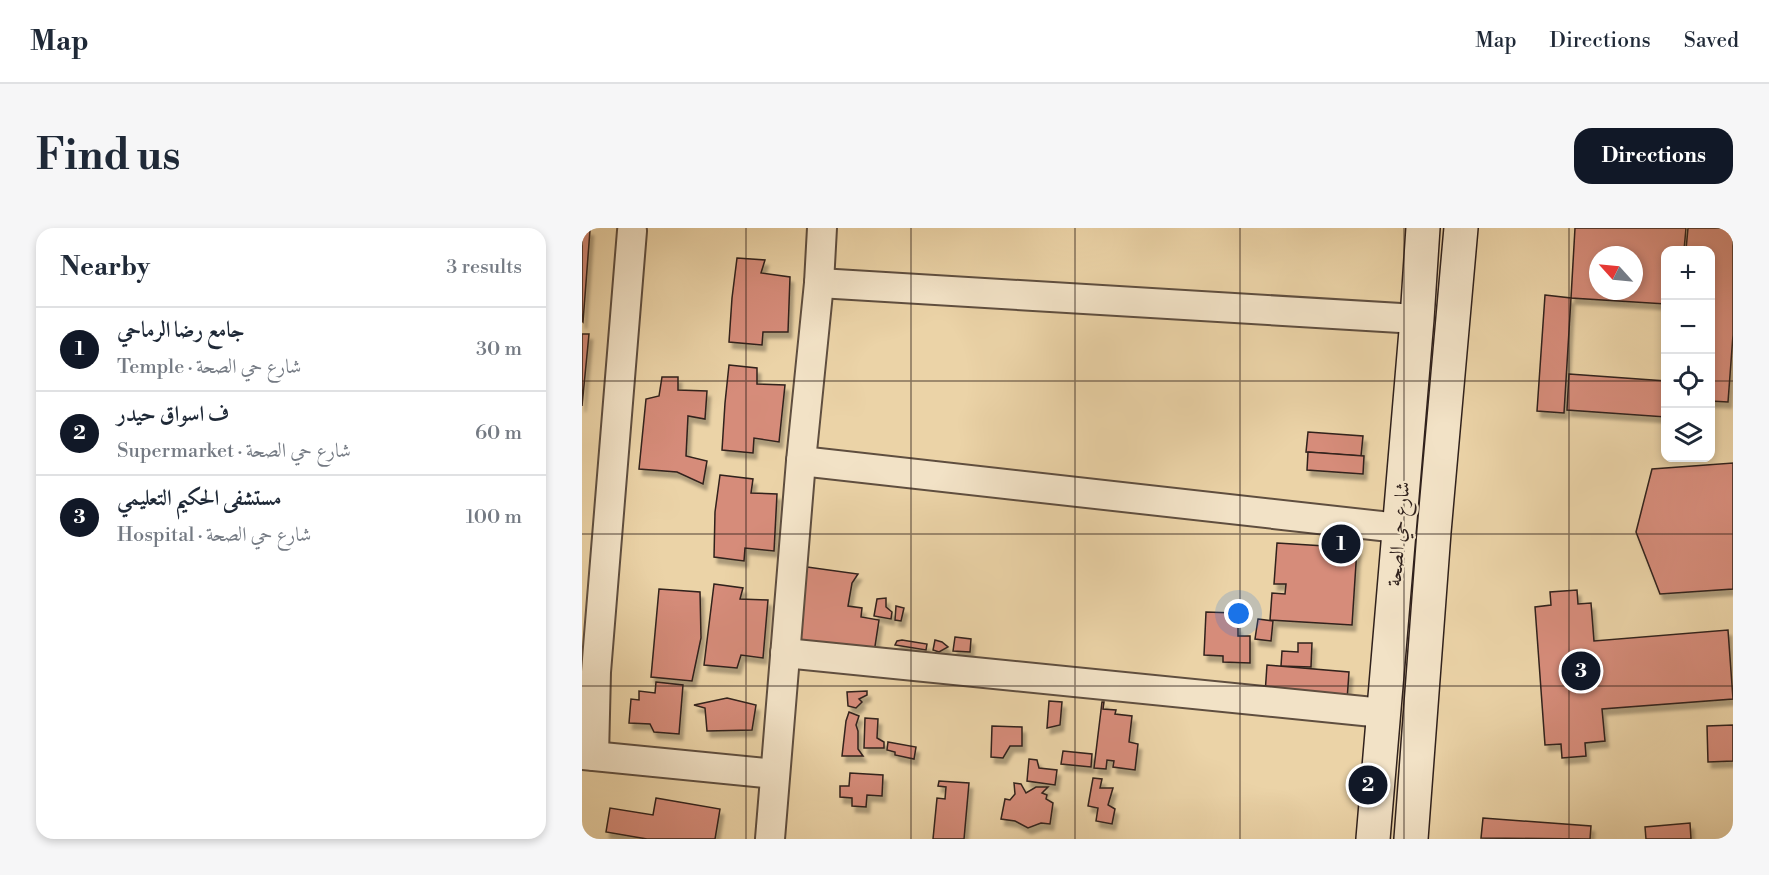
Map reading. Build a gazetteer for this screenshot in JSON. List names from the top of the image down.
{
  "streets": {
    "main road": ["شارع حي الصحة"]
  },
  "north": "top left",
  "page": {
    "header": "Map",
    "nav": ["Map", "Directions", "Saved"],
    "buttons": "Directions",
    "title": "Find us",
    "heading": ["Nearby", "3 results"],
    "map_buttons": ["+", "−"],
    "list": [
      {
        "mark": "1",
        "name": "جامع رضا الرماحي",
        "note": "Temple · شارع حي الصحة",
        "value": "30 m"
      },
      {
        "mark": "2",
        "name": "ف اسواق حيدر",
        "note": "Supermarket · شارع حي الصحة",
        "value": "60 m"
      },
      {
        "mark": "3",
        "name": "مستشفى الحكيم التعليمي",
        "note": "Hospital · شارع حي الصحة",
        "value": "100 m"
      }
    ],
    "pins": ["1", "3", "2"]
  }
}
